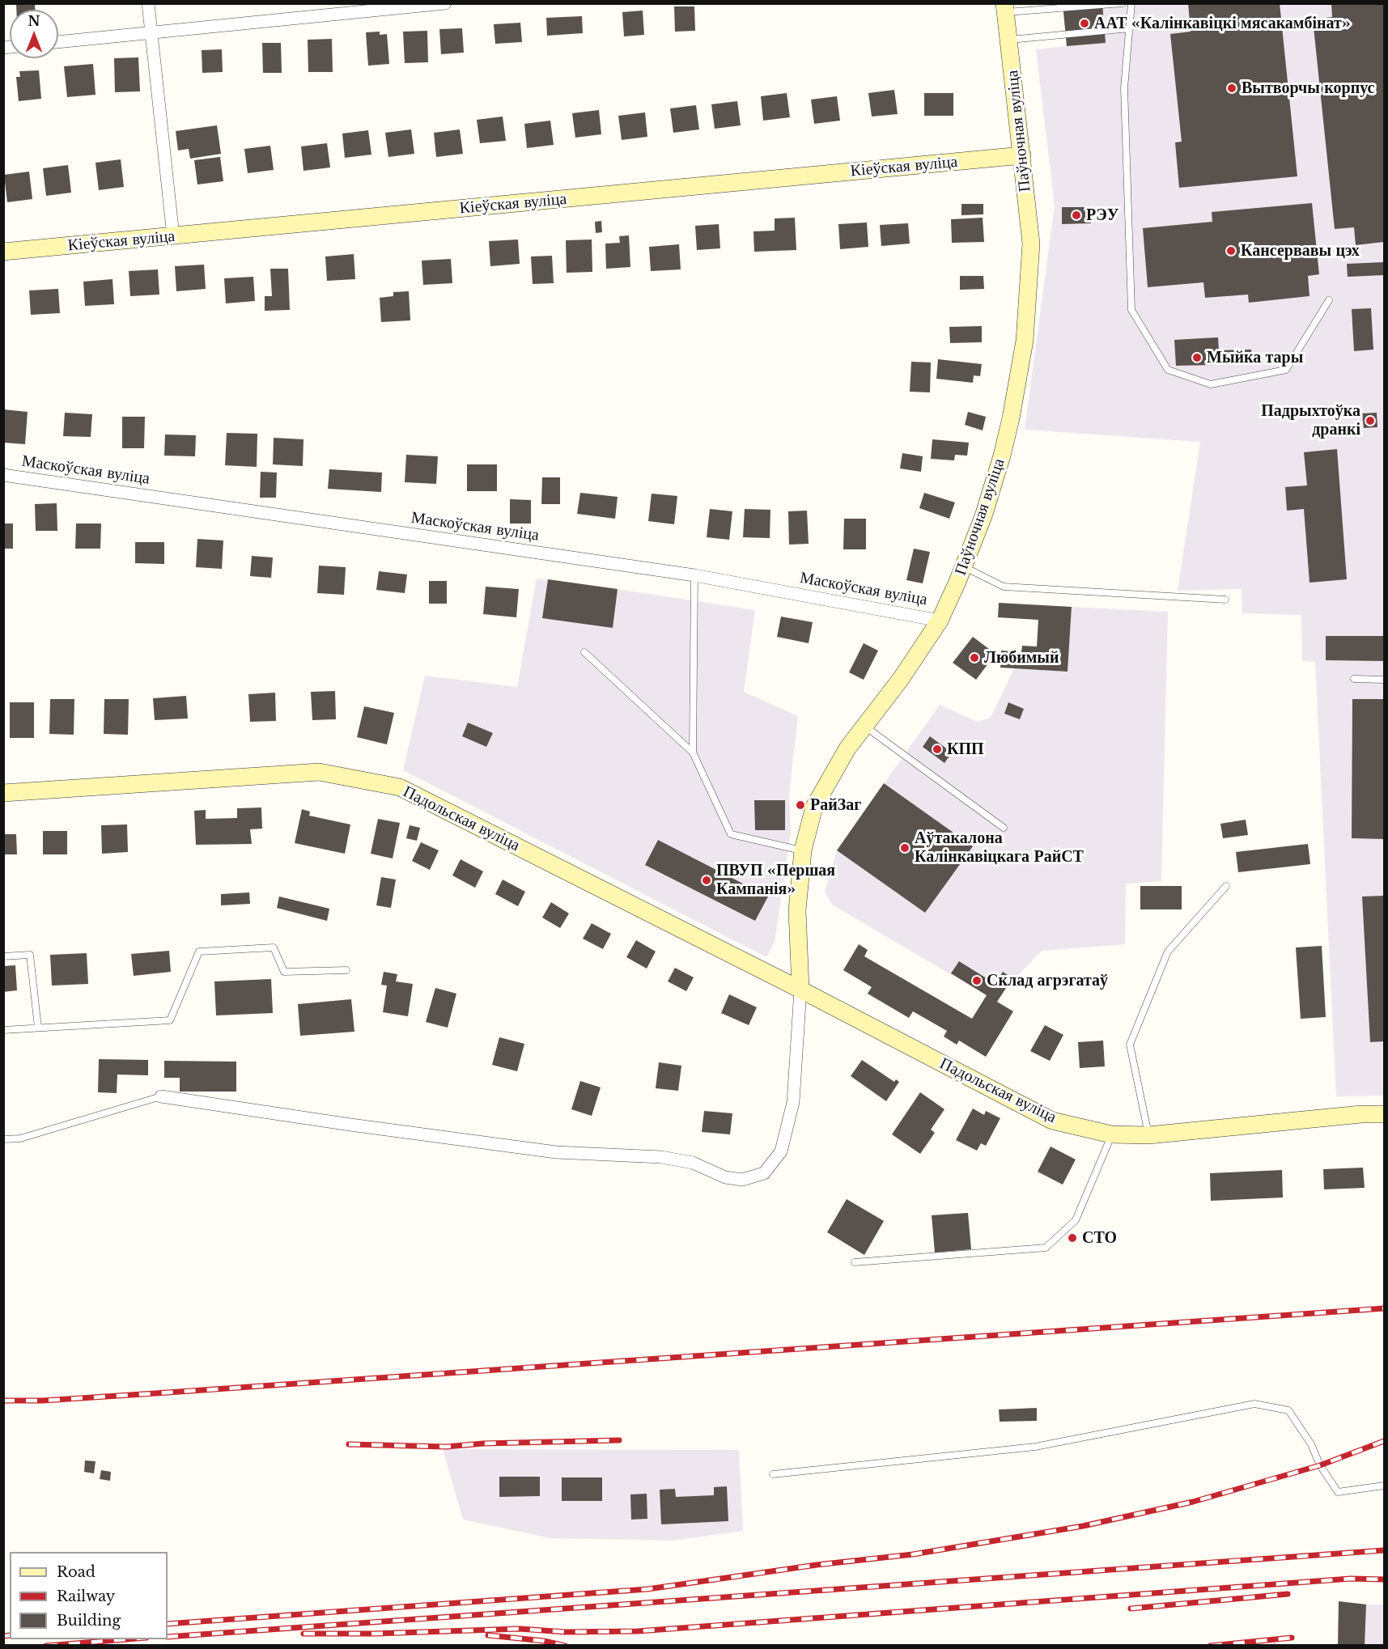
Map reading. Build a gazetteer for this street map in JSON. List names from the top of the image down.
{
  "streets": {
    "street": [
      "Паўночная вуліца",
      "Кіеўская вуліца",
      "Маскоўская вуліца",
      "Падольская вуліца"
    ]
  },
  "crossings": [
    ["Паўночная вуліца", "Кіеўская вуліца"],
    ["Паўночная вуліца", "Маскоўская вуліца"],
    ["Паўночная вуліца", "Падольская вуліца"]
  ],
  "places": [
    "ААТ «Калінкавіцкі мясакамбінат»",
    "Вытворчы корпус",
    "РЭУ",
    "Кансервавы цэх",
    "Мыйка тары",
    "Падрыхтоўка дранкі",
    "Любимый",
    "КПП",
    "РайЗаг",
    "Аўтакалона Калінкавіцкага РайСТ",
    "ПВУП «Першая Кампанія»",
    "Склад агрэгатаў",
    "СТО"
  ],
  "legend": ["Road", "Railway", "Building"],
  "north": "top"
}
